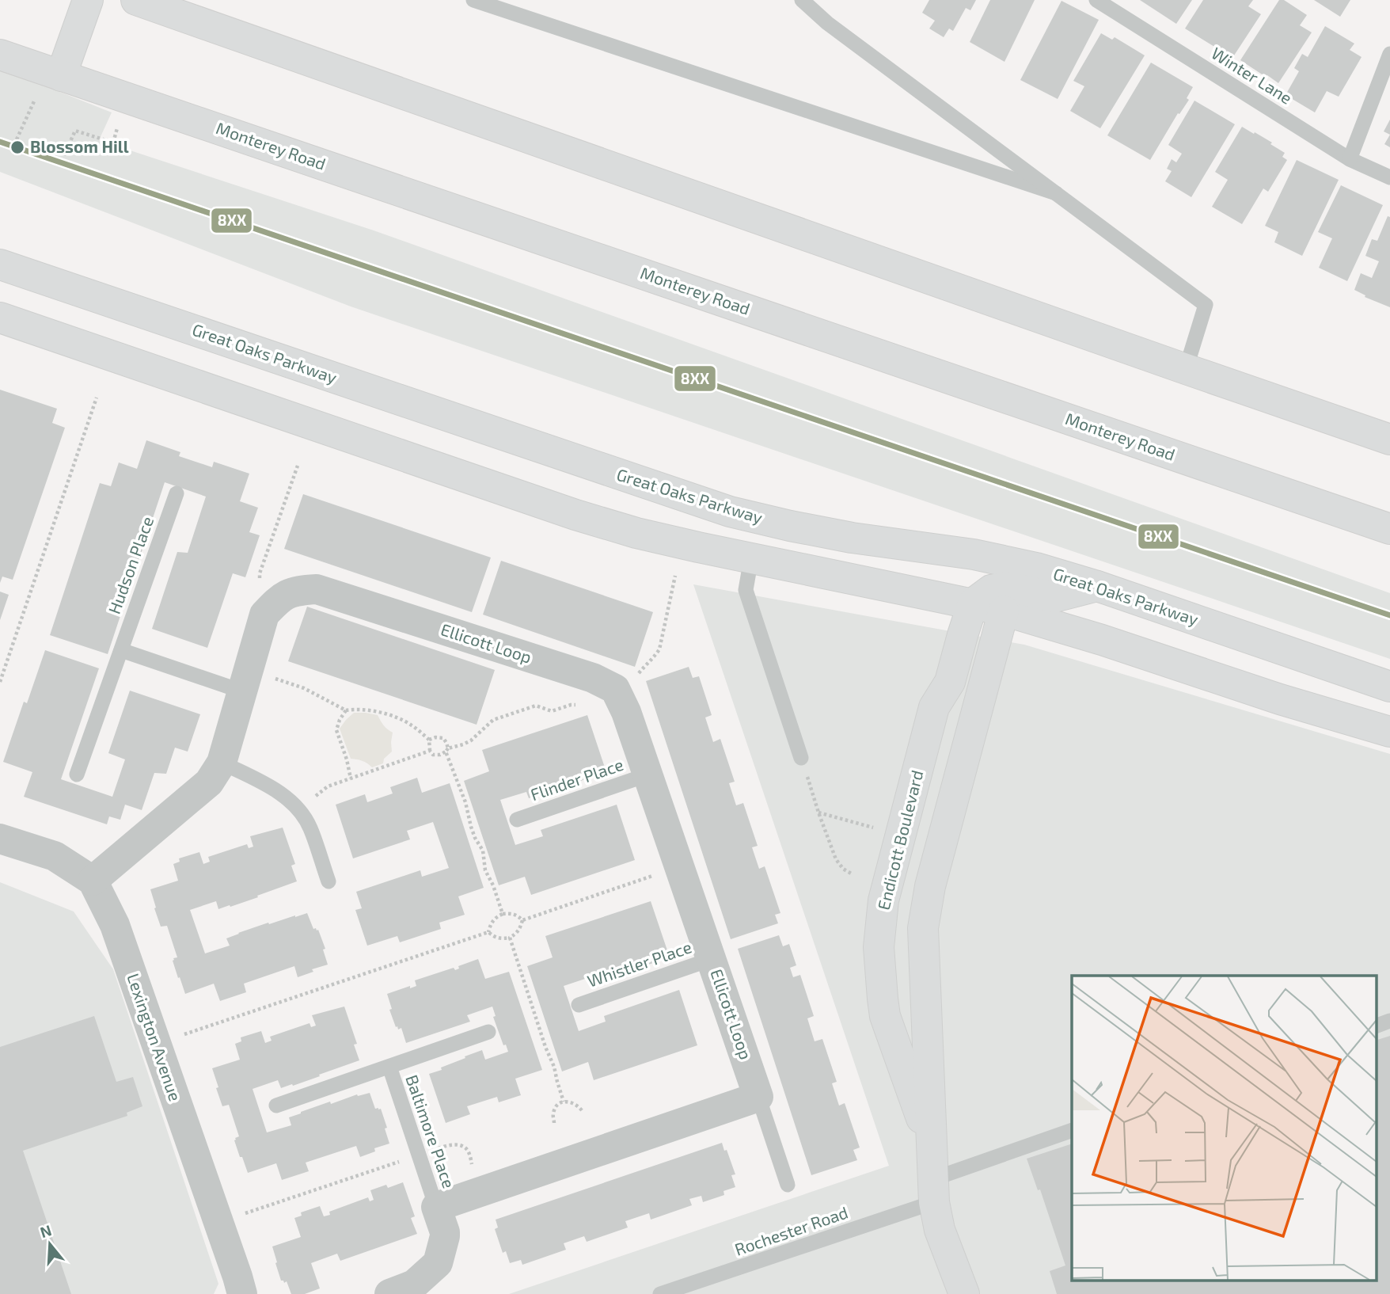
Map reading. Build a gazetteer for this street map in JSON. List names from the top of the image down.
{
  "streets": {
    "main road": ["Monterey Road", "Great Oaks Parkway", "Endicott Boulevard"],
    "street": ["Ellicott Loop", "Lexington Avenue"],
    "lane": [
      "Winter Lane",
      "Hudson Place",
      "Flinder Place",
      "Whistler Place",
      "Baltimore Place",
      "Rochester Road"
    ]
  },
  "crossings": [
    ["Ellicott Loop", "Flinder Place"],
    ["Ellicott Loop", "Whistler Place"],
    ["Ellicott Loop", "Lexington Avenue"],
    ["Endicott Boulevard", "Rochester Road"]
  ],
  "places": ["Blossom Hill"],
  "lines": ["transit line 8XX"],
  "north": "top"
}
